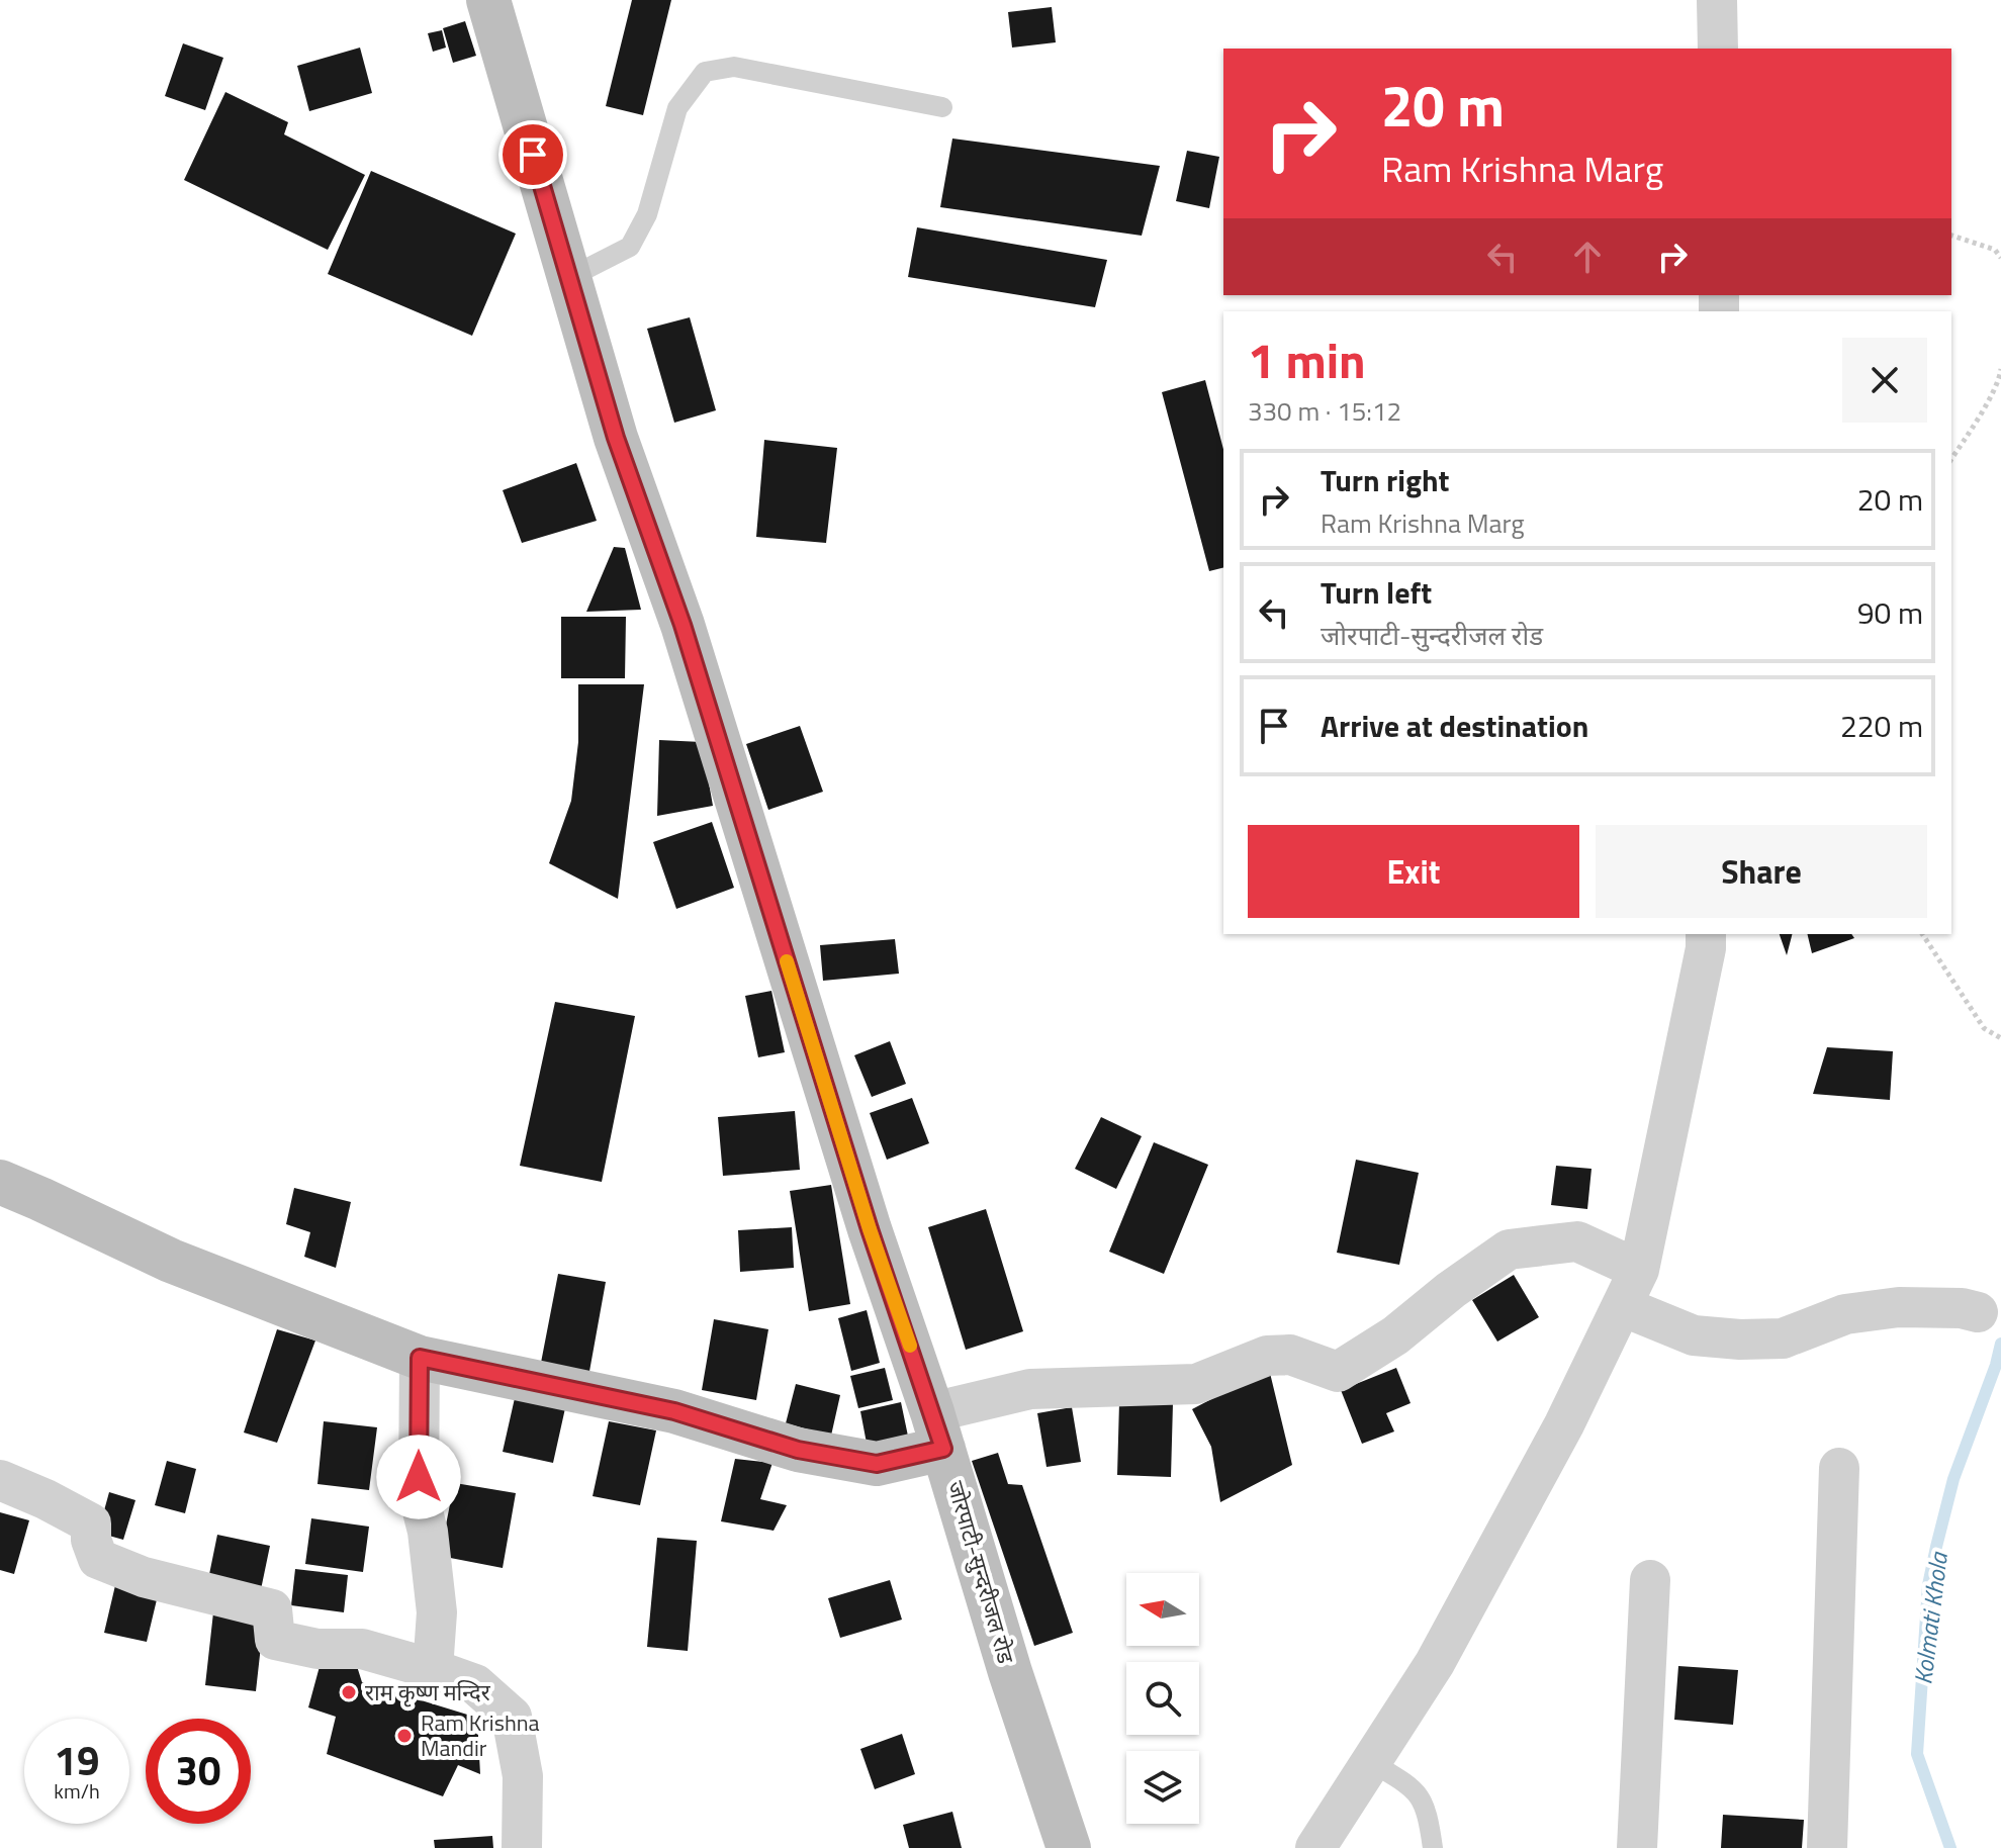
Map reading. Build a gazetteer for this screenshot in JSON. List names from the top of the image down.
{
  "streets": {
    "main road": ["जोरपाटी-सुन्दरीजल रोड"]
  },
  "water": ["Kolmati Khola"],
  "places": ["राम कृष्ण मन्दिर", "Ram Krishna Mandir"],
  "north": "left",
  "page": {
    "turn": ["20 m", "Ram Krishna Marg"],
    "heading": ["1 min", "330 m · 15:12"],
    "list": [
      {
        "name": "Turn right",
        "note": "Ram Krishna Marg",
        "value": "20 m"
      },
      {
        "name": "Turn left",
        "note": "जोरपाटी-सुन्दरीजल रोड",
        "value": "90 m"
      },
      {
        "name": "Arrive at destination",
        "value": "220 m"
      }
    ],
    "buttons": ["Exit", "Share"],
    "speed": "19 km/h",
    "limit": "30"
  }
}
